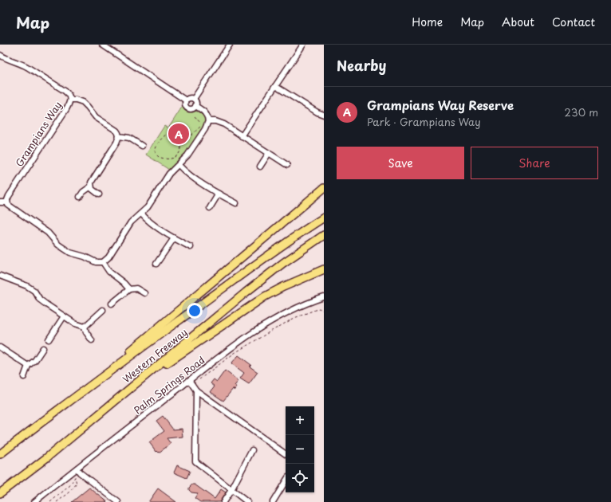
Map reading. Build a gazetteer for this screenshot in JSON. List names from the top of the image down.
{
  "streets": {
    "highway": ["Western Freeway"],
    "street": ["Grampians Way", "Palm Springs Road"]
  },
  "page": {
    "header": "Map",
    "nav": [
      "Home",
      "Map",
      "About",
      "Contact"
    ],
    "heading": "Nearby",
    "list": [
      {
        "mark": "A",
        "name": "Grampians Way Reserve",
        "note": "Park · Grampians Way",
        "value": "230 m"
      }
    ],
    "pins": "A",
    "buttons": ["Save", "Share"],
    "map_buttons": ["+", "−"]
  }
}
